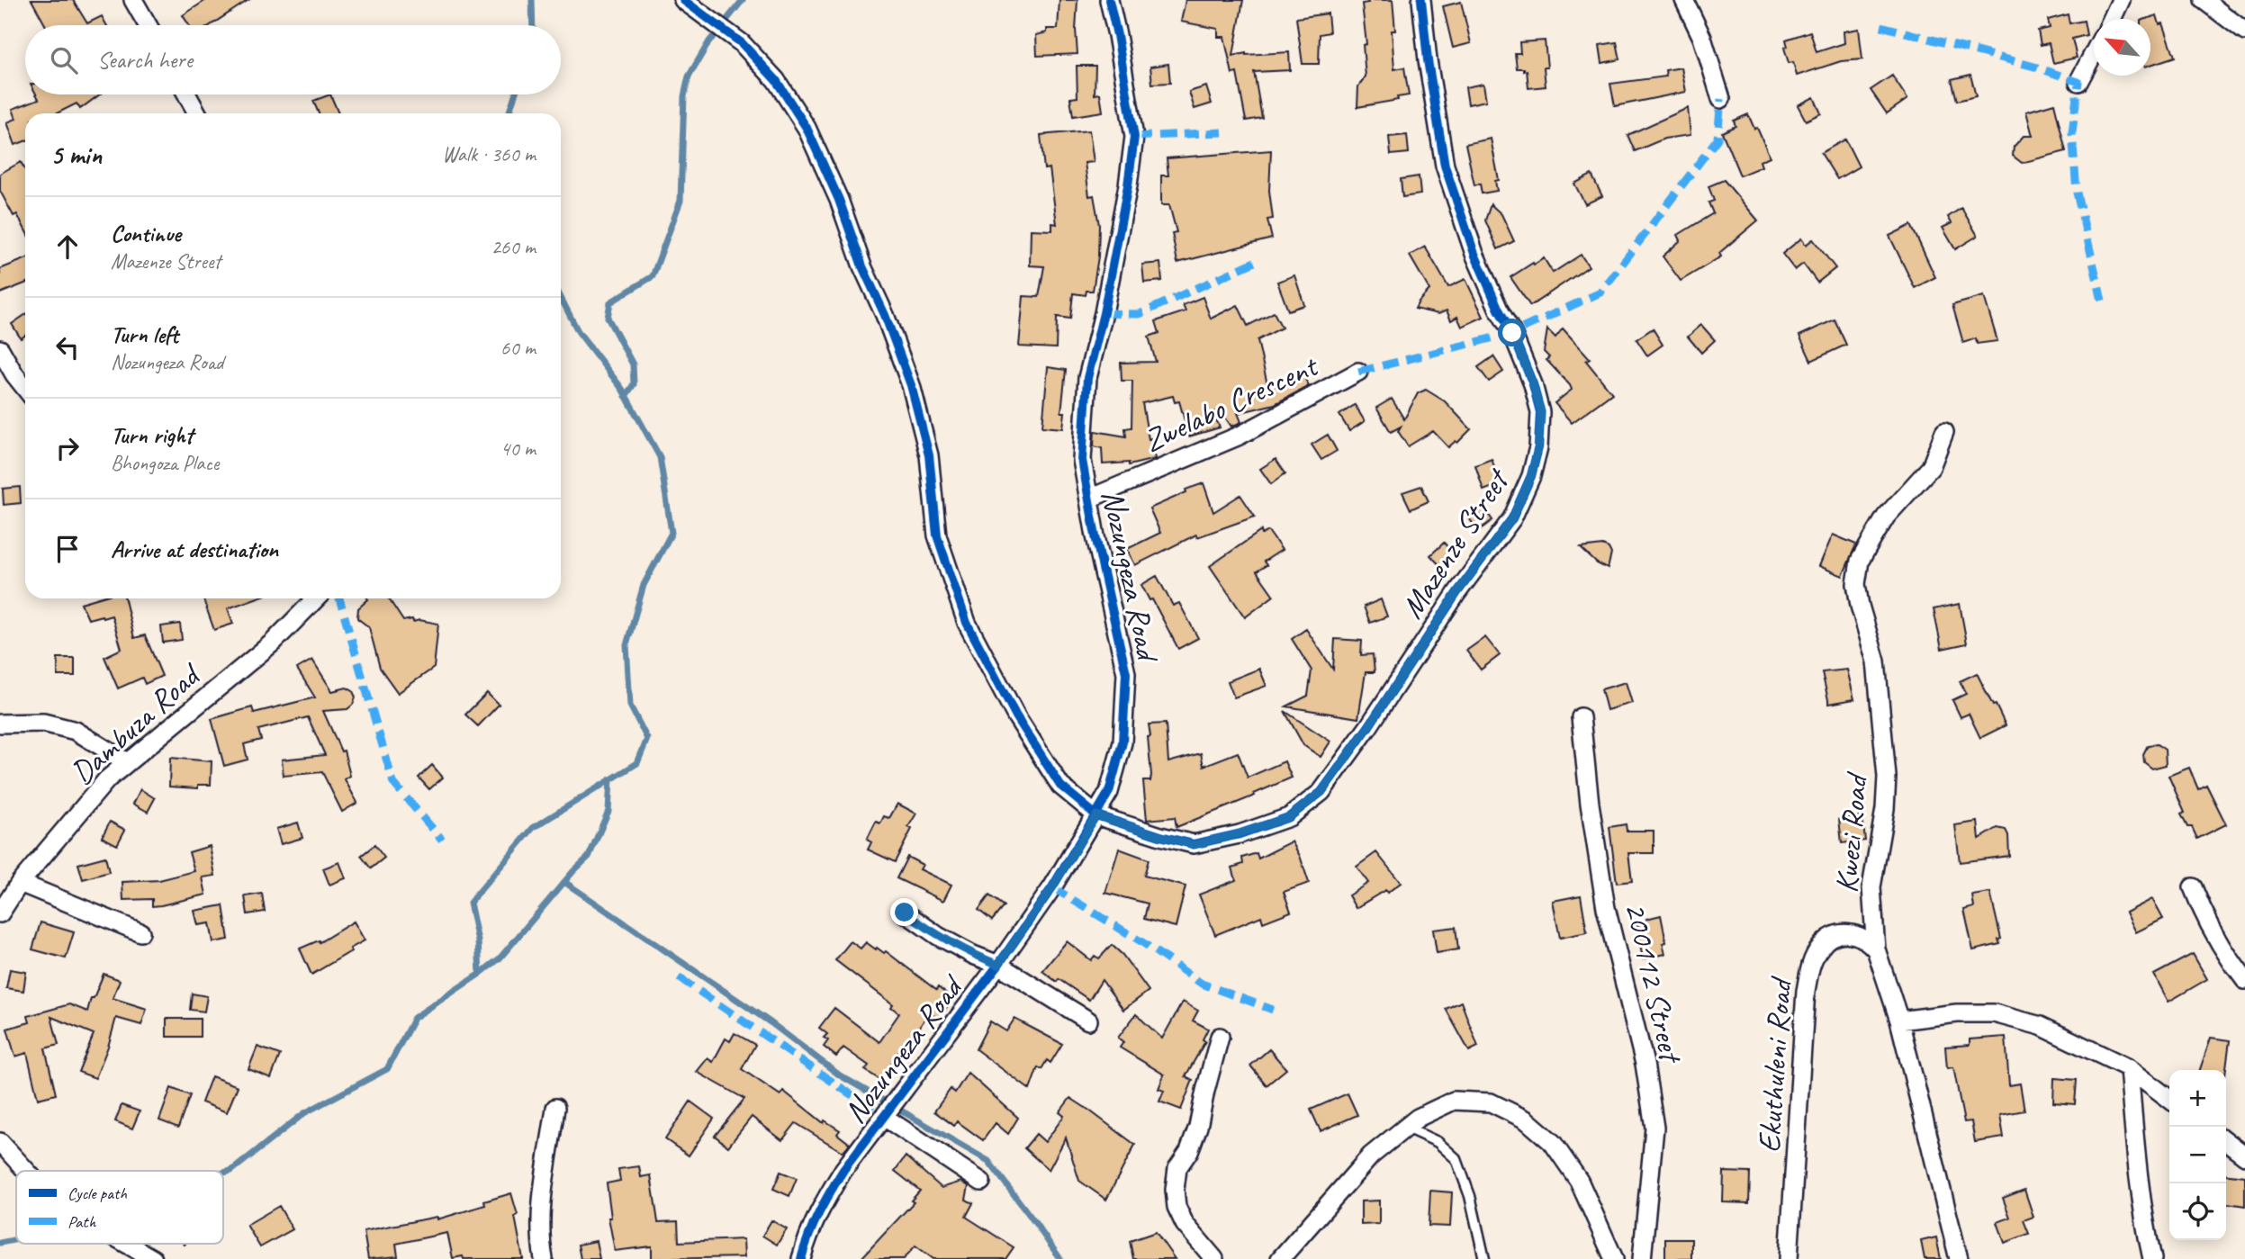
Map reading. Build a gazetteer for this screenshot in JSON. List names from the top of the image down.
{
  "streets": {
    "street": [
      "Zwelabo Crescent",
      "Mazenze Street",
      "Nozungeza Road",
      "Dambuza Road",
      "Kwezi Road",
      "200112 Street",
      "Ekuthuleni Road"
    ]
  },
  "crossings": [
    ["Zwelabo Crescent", "Nozungeza Road"],
    ["Mazenze Street", "Nozungeza Road"],
    ["Kwezi Road", "Ekuthuleni Road"]
  ],
  "legend": ["Cycle path", "Path"],
  "north": "top left",
  "page": {
    "search": "Search here",
    "heading": ["5 min", "Walk · 360 m"],
    "list": [
      ["Continue", "Mazenze Street", "260 m"],
      ["Turn left", "Nozungeza Road", "60 m"],
      ["Turn right", "Bhongoza Place", "40 m"],
      "Arrive at destination"
    ],
    "map_buttons": ["+", "−"]
  }
}
